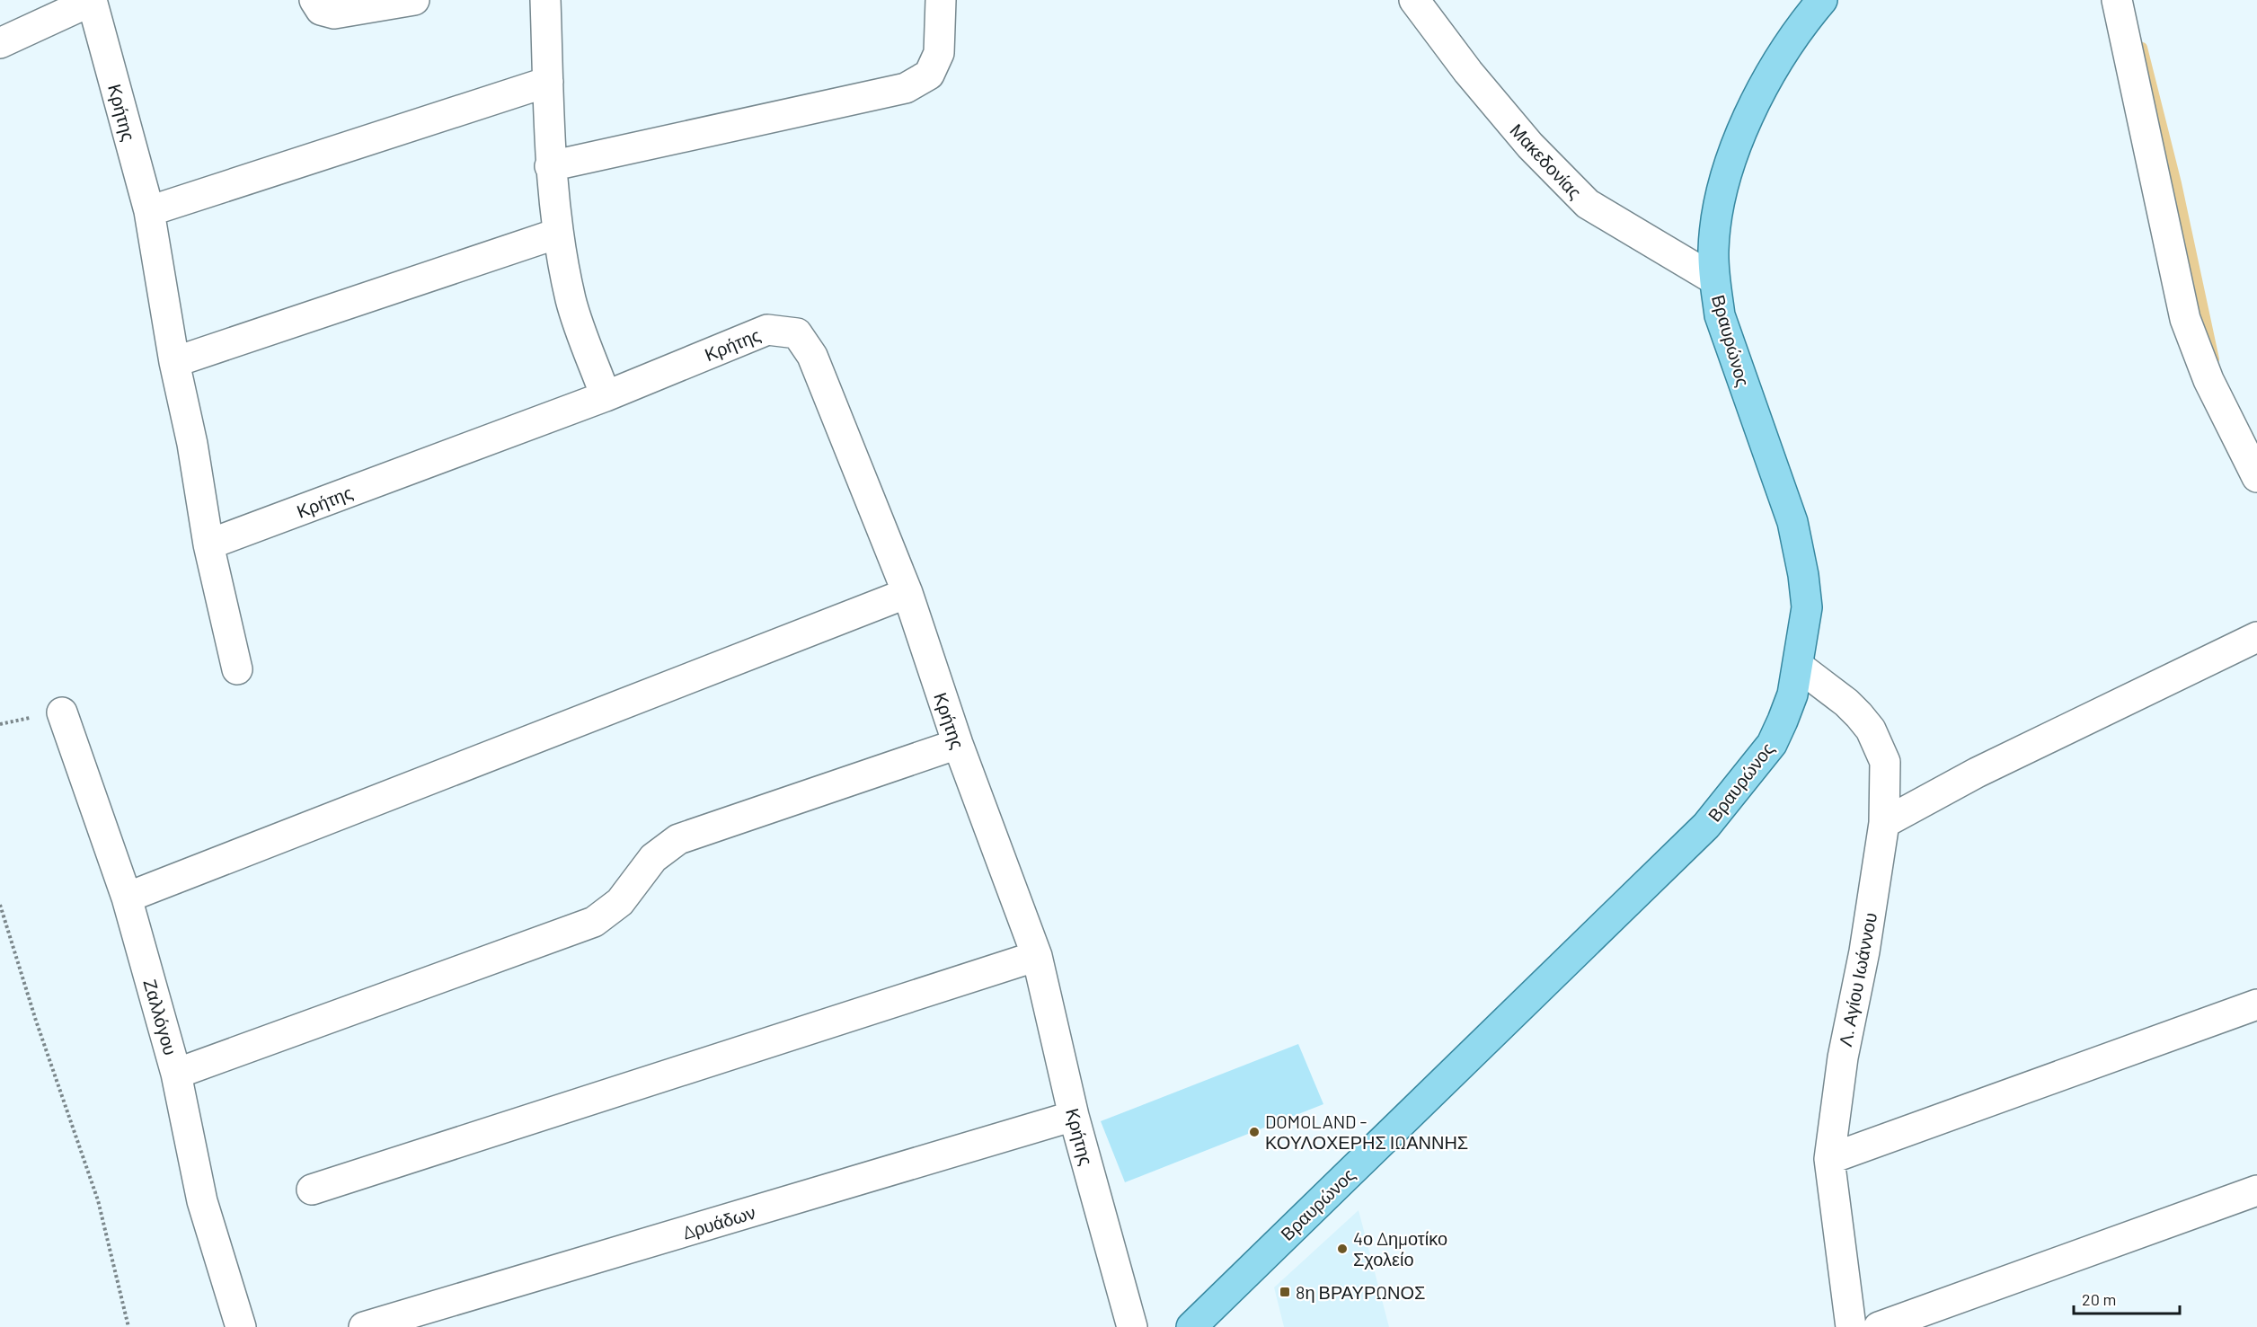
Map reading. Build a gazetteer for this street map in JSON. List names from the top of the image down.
{
  "streets": {
    "main road": ["Βραυρώνος"],
    "street": [
      "Κρήτης",
      "Μακεδονίας",
      "Λ. Αγίου Ιωάννου",
      "Ζαλλόγου",
      "Δρυάδων"
    ]
  },
  "crossings": [
    ["Κρήτης", "Δρυάδων"],
    ["Μακεδονίας", "Βραυρώνος"],
    ["Βραυρώνος", "Λ. Αγίου Ιωάννου"]
  ],
  "places": {
    "other": ["DOMOLAND - ΚΟΥΛΟΧΕΡΗΣ ΙΩΑΝΝΗΣ", "4ο Δημοτίκο Σχολείο"],
    "transit": ["8η ΒΡΑΥΡΩΝΟΣ"]
  },
  "scale_bar": "20 m"
}
